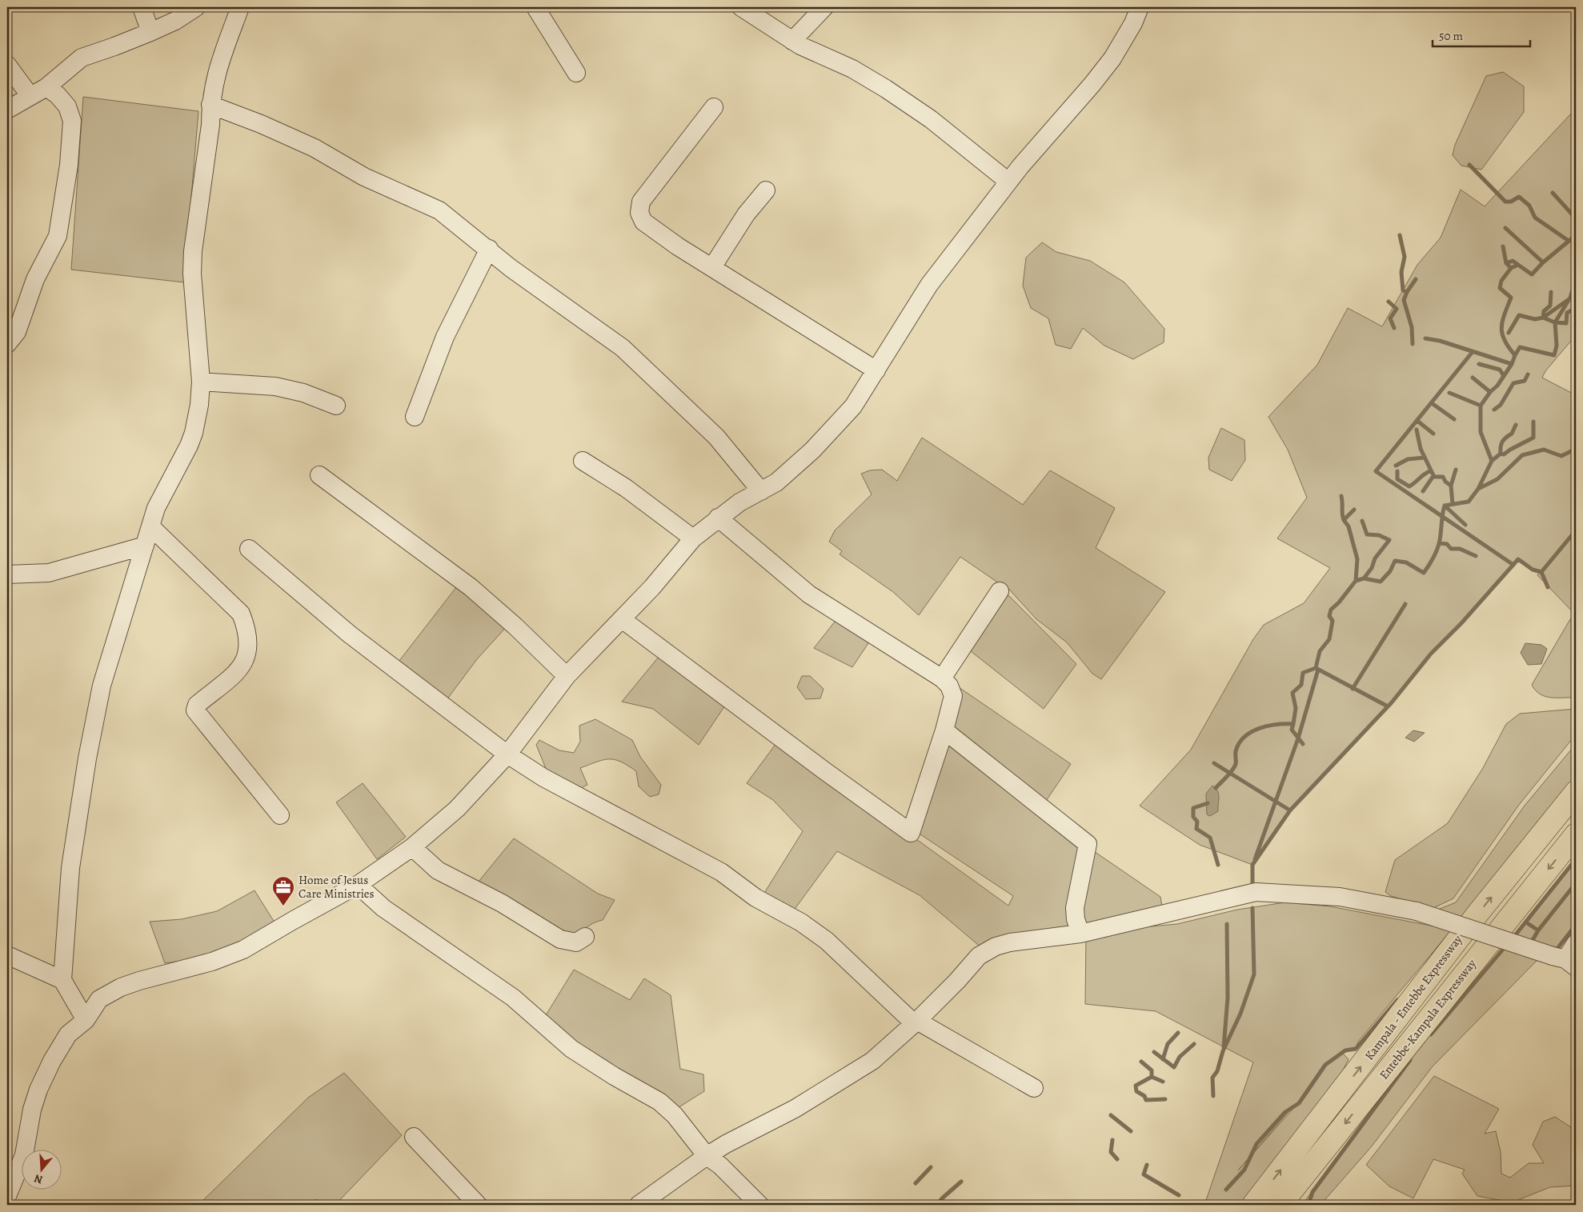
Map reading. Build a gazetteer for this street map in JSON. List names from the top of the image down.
{
  "streets": {
    "highway": ["Kampala - Entebbe Expressway", "Entebbe-Kampala Expressway"]
  },
  "one_way": ["Kampala - Entebbe Expressway", "Entebbe-Kampala Expressway"],
  "places": {
    "office": ["Home of Jesus Care Ministries"]
  },
  "scale_bar": "50 m",
  "north": "bottom"
}
